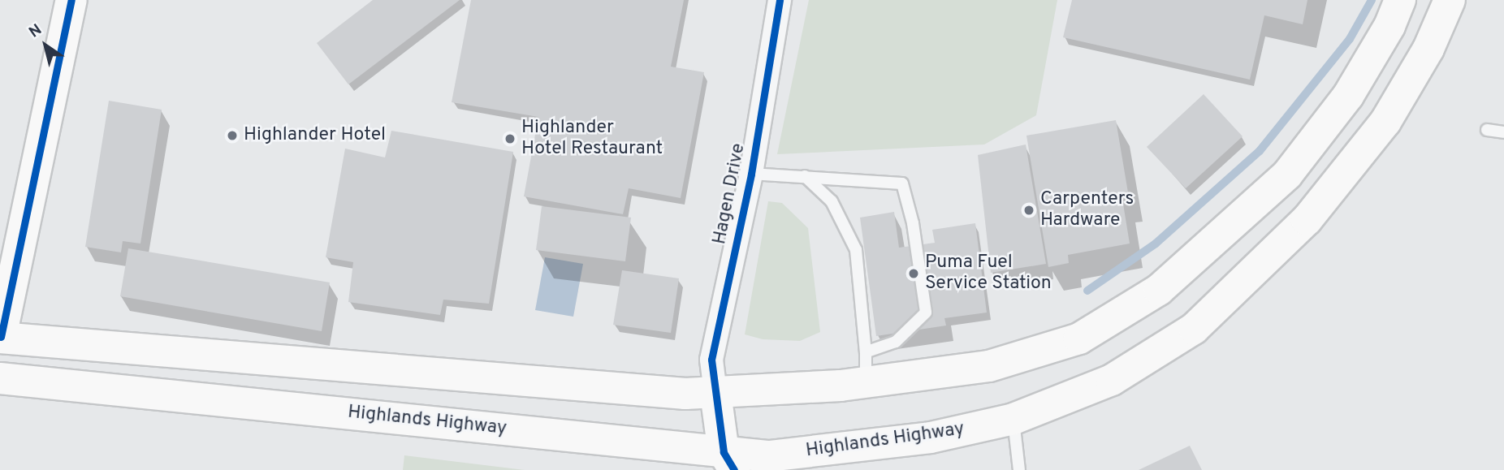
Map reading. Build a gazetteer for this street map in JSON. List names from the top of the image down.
{
  "streets": {
    "main road": ["Highlands Highway"],
    "street": ["Hagen Drive"]
  },
  "places": [
    "Highlander Hotel",
    "Highlander Hotel Restaurant",
    "Carpenters Hardware",
    "Puma Fuel Service Station"
  ],
  "north": "top left"
}
